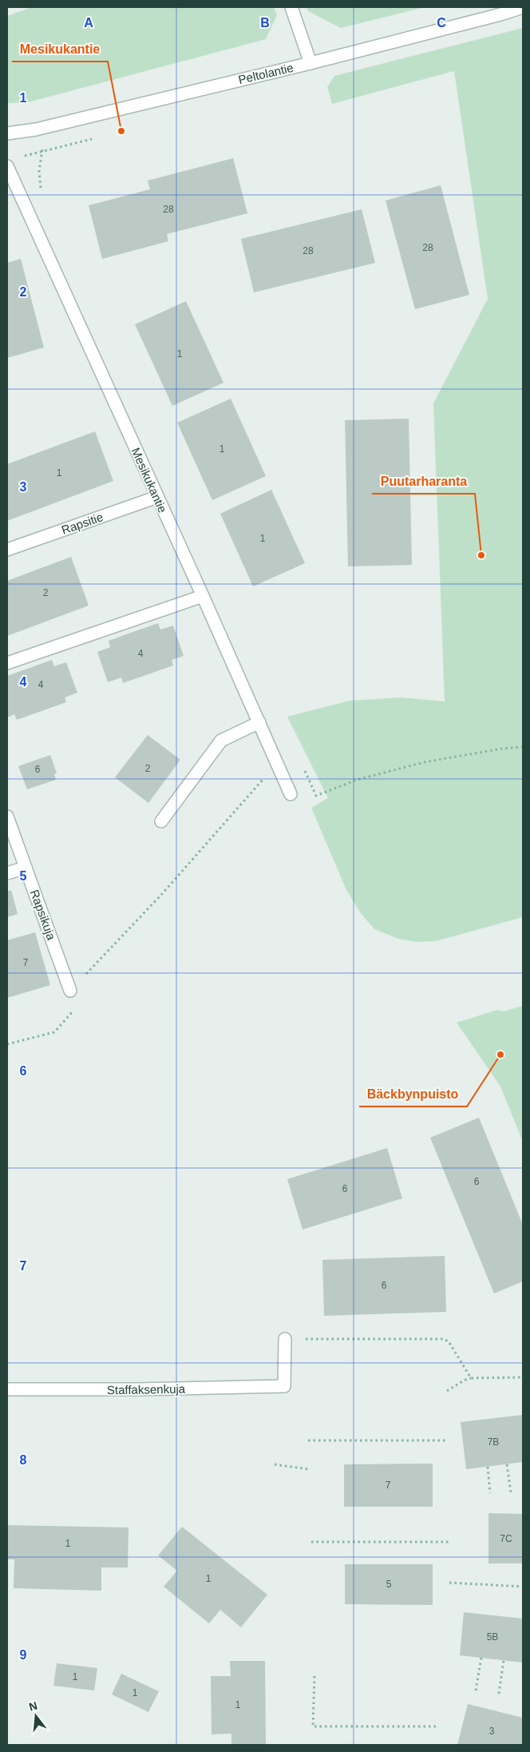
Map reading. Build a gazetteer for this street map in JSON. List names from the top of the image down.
{
  "streets": {
    "street": [
      "Peltolantie",
      "Mesikukantie",
      "Rapsitie",
      "Rapsikuja",
      "Staffaksenkuja"
    ]
  },
  "crossings": [
    ["Mesikukantie", "Rapsitie"]
  ],
  "places": ["Mesikukantie", "Puutarharanta", "Bäckbynpuisto"],
  "house_numbers": [
    "28",
    "28",
    "28",
    "1",
    "1",
    "1",
    "1",
    "2",
    "4",
    "4",
    "2",
    "6",
    "7",
    "6",
    "6",
    "6",
    "7B",
    "7",
    "7C",
    "1",
    "1",
    "5",
    "5B",
    "1",
    "1",
    "1",
    "3"
  ],
  "north": "top",
  "grid": {
    "columns": ["A", "B", "C"],
    "rows": [
      "1",
      "2",
      "3",
      "4",
      "5",
      "6",
      "7",
      "8",
      "9"
    ]
  }
}
